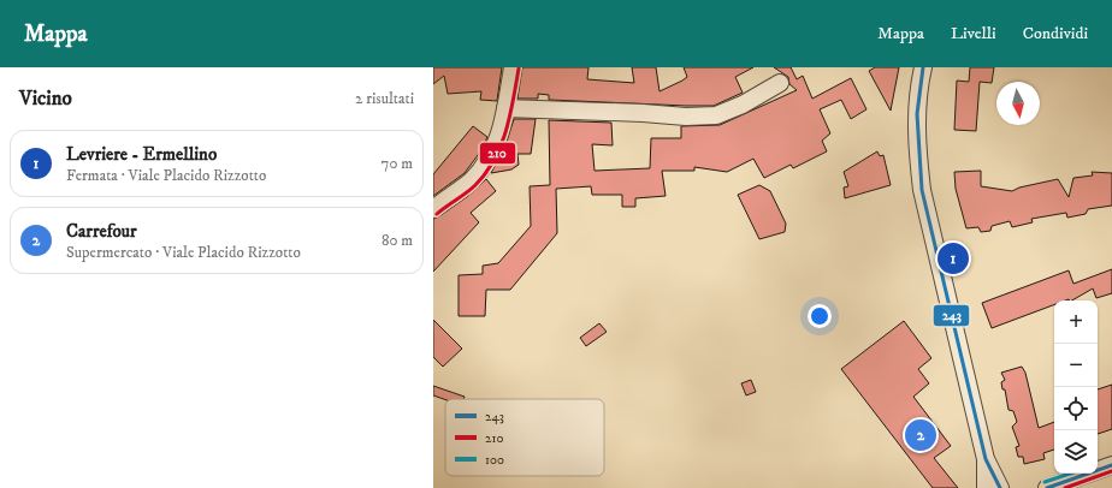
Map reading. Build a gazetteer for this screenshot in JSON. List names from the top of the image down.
{
  "lines": ["transit line 243", "transit line 210", "transit line 100"],
  "legend": ["243", "210", "100"],
  "north": "bottom",
  "page": {
    "header": "Mappa",
    "nav": ["Mappa", "Livelli", "Condividi"],
    "heading": ["Vicino", "2 risultati"],
    "list": [
      {
        "mark": "1",
        "name": "Levriere - Ermellino",
        "note": "Fermata · Viale Placido Rizzotto",
        "value": "70 m"
      },
      {
        "mark": "2",
        "name": "Carrefour",
        "note": "Supermercato · Viale Placido Rizzotto",
        "value": "80 m"
      }
    ],
    "pins": ["1", "2"],
    "map_buttons": ["+", "−"]
  }
}
